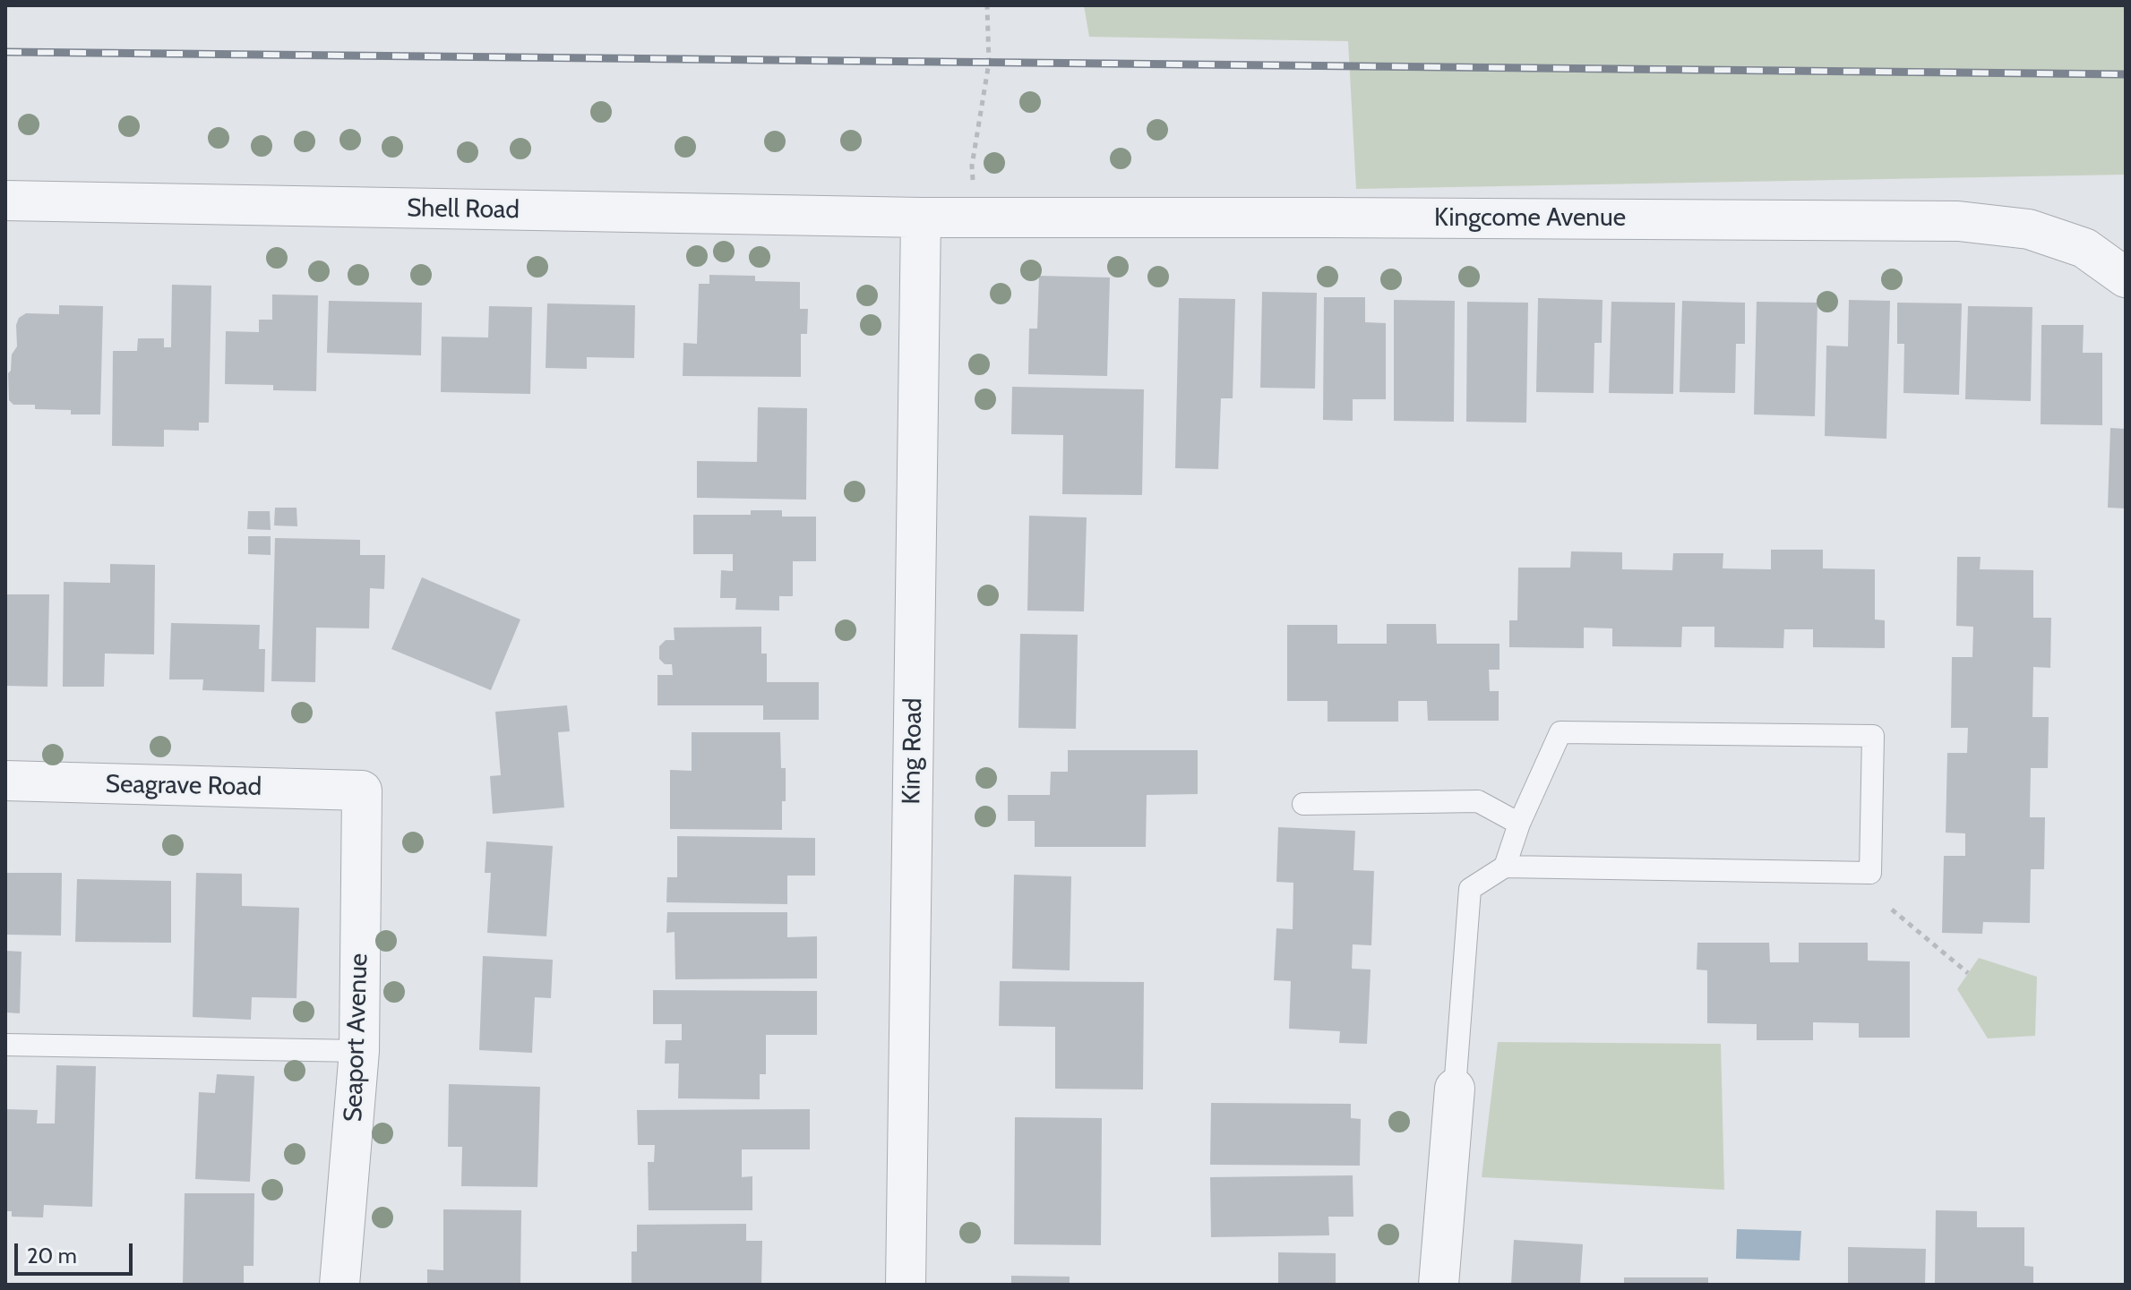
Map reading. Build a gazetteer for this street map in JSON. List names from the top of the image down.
{
  "streets": {
    "street": [
      "Shell Road",
      "Kingcome Avenue",
      "King Road",
      "Seagrave Road",
      "Seaport Avenue"
    ]
  },
  "crossings": [
    ["Shell Road", "Kingcome Avenue"],
    ["Shell Road", "King Road"],
    ["Kingcome Avenue", "King Road"],
    ["Seagrave Road", "Seaport Avenue"]
  ],
  "scale_bar": "20 m"
}
